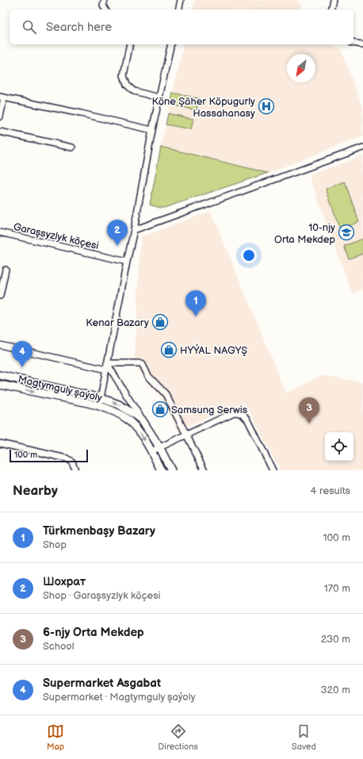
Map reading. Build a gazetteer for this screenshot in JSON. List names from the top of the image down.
{
  "streets": {
    "street": ["Garaşsyzlyk köçesi", "Magtymguly şaýoly"]
  },
  "places": {
    "hospital": ["Köne Şäher Köpugurly Hassahanasy"],
    "school or university": ["10-njy Orta Mekdep"],
    "shop": ["Kenar Bazary", "HYÝAL NAGYŞ", "Samsung Serwis"]
  },
  "scale_bar": "100 m",
  "north": "bottom left",
  "page": {
    "search": "Search here",
    "pins": [
      "2",
      "1",
      "4",
      "3"
    ],
    "scale": "100 m",
    "heading": ["Nearby", "4 results"],
    "list": [
      {
        "mark": "1",
        "name": "Türkmenbaşy Bazary",
        "note": "Shop",
        "value": "100 m"
      },
      {
        "mark": "2",
        "name": "Шохрат",
        "note": "Shop · Garaşsyzlyk köçesi",
        "value": "170 m"
      },
      {
        "mark": "3",
        "name": "6-njy Orta Mekdep",
        "note": "School",
        "value": "230 m"
      },
      {
        "mark": "4",
        "name": "Supermarket Asgabat",
        "note": "Supermarket · Magtymguly şaýoly",
        "value": "320 m"
      }
    ],
    "nav": ["Map", "Directions", "Saved"]
  }
}
